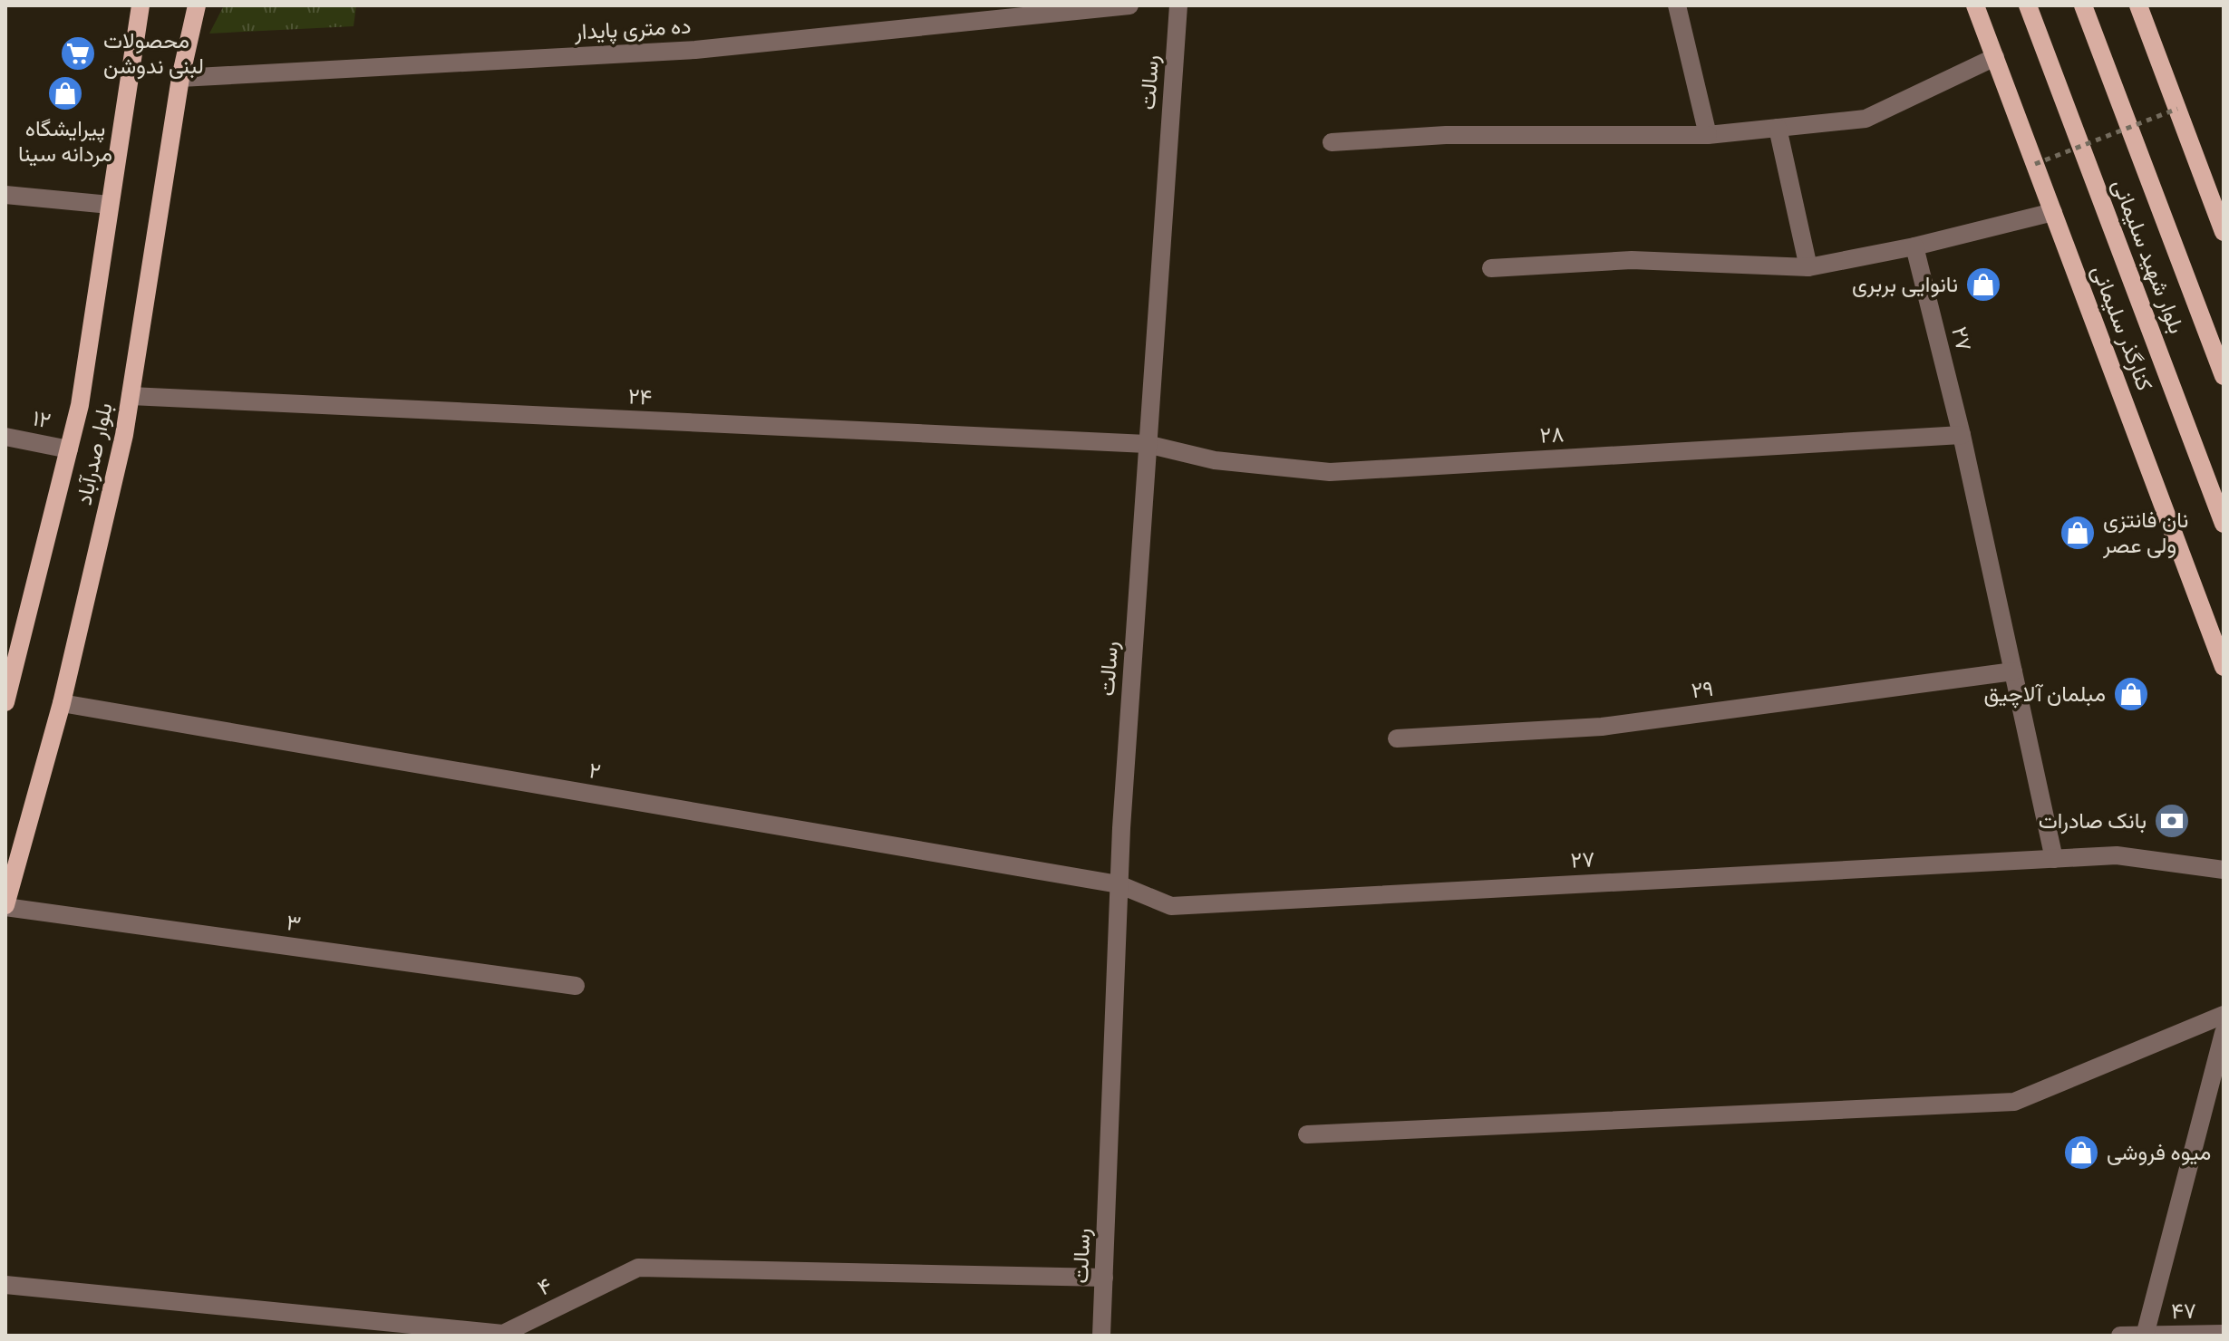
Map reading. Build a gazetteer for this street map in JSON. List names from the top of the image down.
{
  "streets": {
    "main road": ["بلوار شهید سلیمانی", "کنارگذر سلیمانی", "بلوار صدرآباد"],
    "street": [
      "ده متری پایدار",
      "رسالت",
      "۲۷",
      "۲۴",
      "۱۲",
      "۲۸",
      "۲۹",
      "۲",
      "۳",
      "۴",
      "۴۷"
    ]
  },
  "crossings": [
    ["ده متری پایدار", "بلوار صدرآباد"],
    ["رسالت", "۲۷"],
    ["رسالت", "۲۴"],
    ["رسالت", "۲۸"],
    ["رسالت", "۲"],
    ["رسالت", "۴"],
    ["۲۷", "۲۸"],
    ["۲۷", "۲۹"],
    ["۲۷", "۲"],
    ["۲۴", "۲۸"],
    ["۲۴", "بلوار صدرآباد"],
    ["۱۲", "بلوار صدرآباد"],
    ["بلوار صدرآباد", "۲"],
    ["بلوار صدرآباد", "۳"]
  ],
  "places": {
    "supermarket": ["محصولات لبنی ندوشن"],
    "shop": [
      "پیرایشگاه مردانه سینا",
      "نانوایی بربری",
      "نان فانتزی ولی عصر",
      "مبلمان آلاچیق",
      "میوه فروشی"
    ],
    "bank": ["بانک صادرات"]
  }
}
